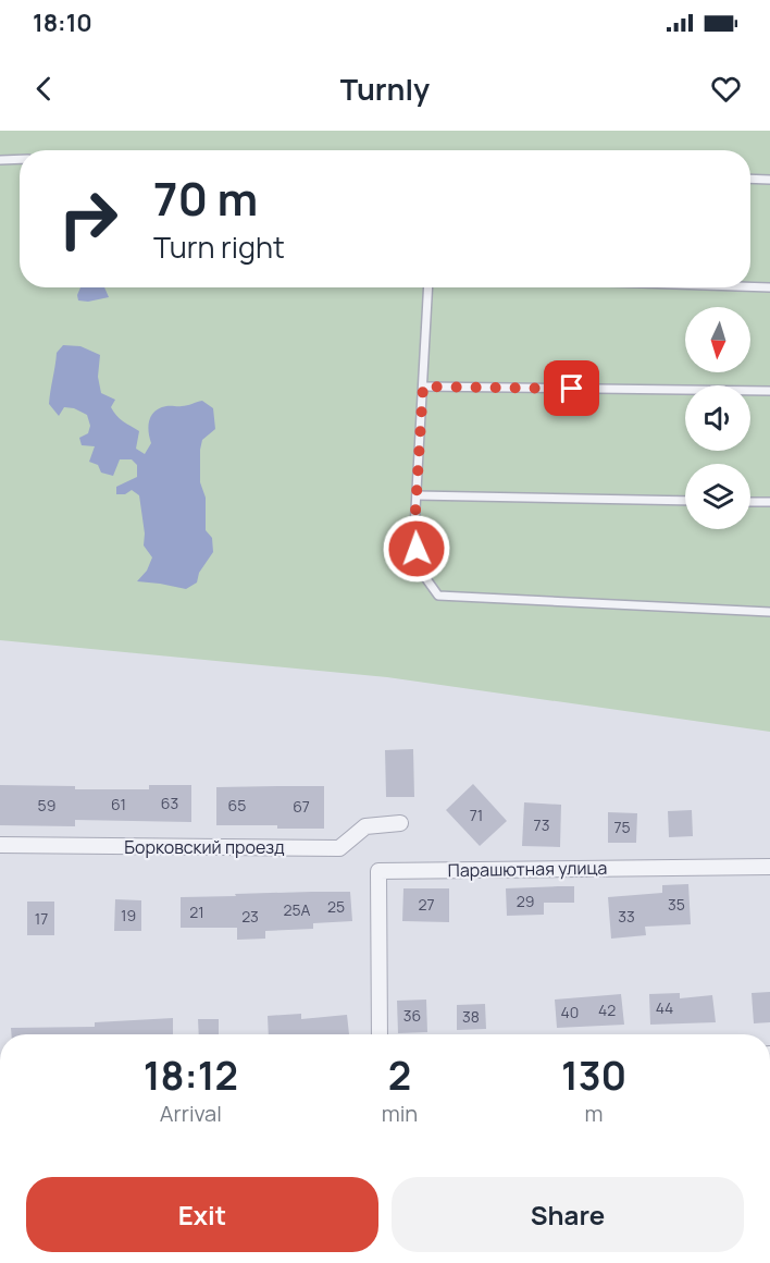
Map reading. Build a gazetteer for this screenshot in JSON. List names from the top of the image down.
{
  "streets": {
    "street": ["Борковский проезд", "Парашютная улица"]
  },
  "house_numbers": [
    "63",
    "61",
    "59",
    "65",
    "67",
    "71",
    "73",
    "75",
    "29",
    "27",
    "35",
    "25",
    "25А",
    "21",
    "19",
    "23",
    "33",
    "17",
    "44",
    "42",
    "40",
    "36",
    "38"
  ],
  "north": "bottom",
  "page": {
    "status": "18:10",
    "header": "Turnly",
    "turn": ["70 m", "Turn right"],
    "eta": [
      "18:12",
      "Arrival",
      "2",
      "min",
      "130",
      "m"
    ],
    "buttons": ["Exit", "Share"]
  }
}
